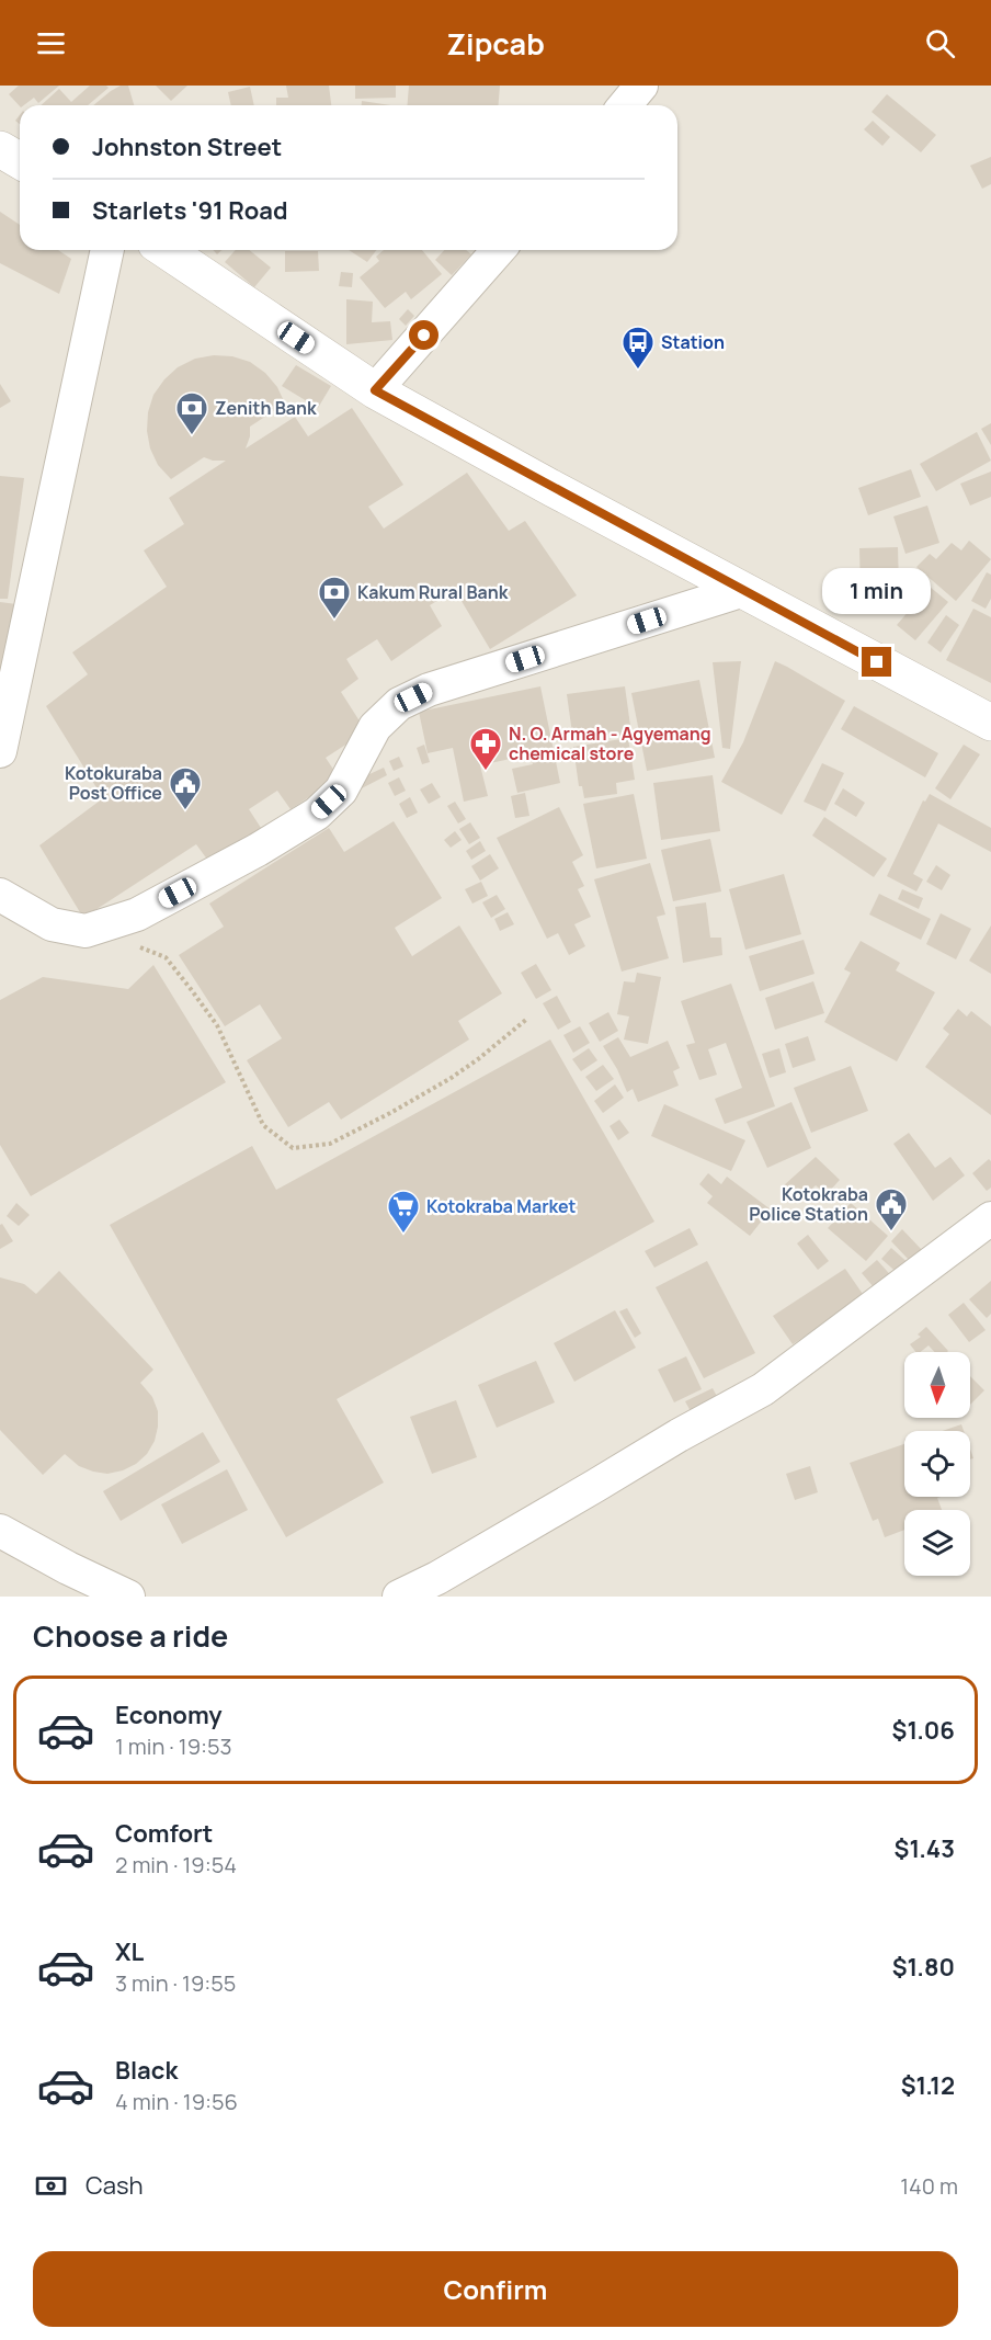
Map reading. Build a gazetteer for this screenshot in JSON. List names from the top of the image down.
{
  "places": {
    "bus stop": ["Station"],
    "bank": ["Zenith Bank", "Kakum Rural Bank"],
    "pharmacy": ["N. O. Armah - Agyemang chemical store"],
    "public building": ["Kotokuraba Post Office", "Kotokraba Police Station"],
    "supermarket": ["Kotokraba Market"]
  },
  "north": "bottom",
  "page": {
    "header": "Zipcab",
    "banner": ["Johnston Street", "Starlets '91 Road"],
    "bubble": "1 min",
    "heading": "Choose a ride",
    "list": [
      {
        "name": "Economy",
        "note": "1 min · 19:53",
        "value": "$1.06"
      },
      {
        "name": "Comfort",
        "note": "2 min · 19:54",
        "value": "$1.43"
      },
      {
        "name": "XL",
        "note": "3 min · 19:55",
        "value": "$1.80"
      },
      {
        "name": "Black",
        "note": "4 min · 19:56",
        "value": "$1.12"
      }
    ],
    "pay": ["Cash", "140 m"],
    "buttons": "Confirm"
  }
}
